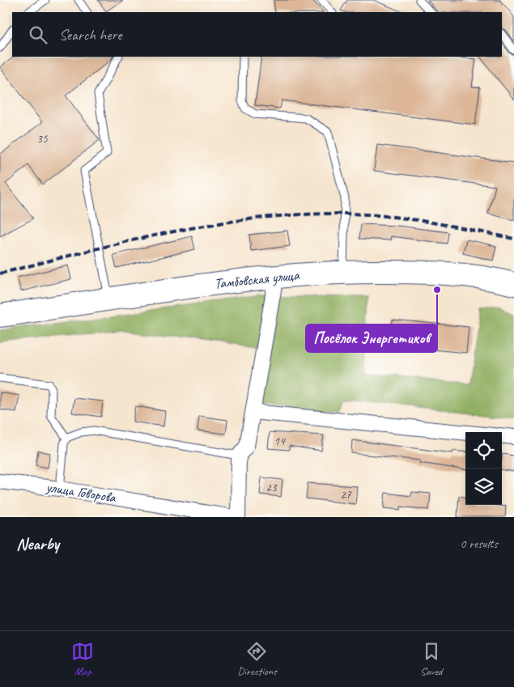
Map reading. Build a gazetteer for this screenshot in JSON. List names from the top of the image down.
{
  "streets": {
    "main road": ["Тамбовская улица"],
    "street": ["улица Говорова"]
  },
  "places": ["Посёлок Энергетиков"],
  "house_numbers": [
    "35",
    "14",
    "23",
    "27"
  ],
  "page": {
    "search": "Search here",
    "heading": ["Nearby", "0 results"],
    "nav": ["Map", "Directions", "Saved"]
  }
}
